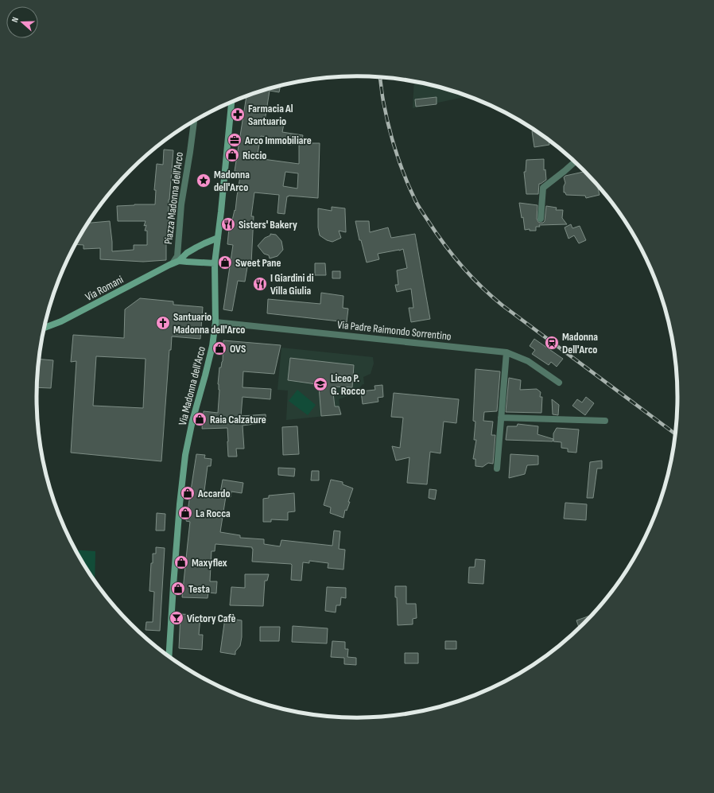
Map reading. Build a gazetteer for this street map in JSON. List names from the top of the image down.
{
  "streets": {
    "main road": ["Via Romani", "Via Madonna dell'Arco"],
    "street": ["Piazza Madonna dell'Arco", "Via Padre Raimondo Sorrentino"]
  },
  "crossings": [
    ["Piazza Madonna dell'Arco", "Via Romani"],
    ["Via Romani", "Via Madonna dell'Arco"],
    ["Via Padre Raimondo Sorrentino", "Via Madonna dell'Arco"]
  ],
  "places": {
    "pharmacy": ["Farmacia Al Santuario"],
    "office": ["Arco Immobiliare"],
    "shop": [
      "Riccio",
      "Sweet Pane",
      "OVS",
      "Raia Calzature",
      "Accardo",
      "La Rocca",
      "Maxyflex",
      "Testa"
    ],
    "place": ["Madonna dell'Arco"],
    "restaurant": ["Sisters' Bakery", "I Giardini di Villa Giulia"],
    "church": ["Santuario Madonna dell'Arco"],
    "station": ["Madonna Dell'Arco"],
    "school or university": ["Liceo P. G. Rocco"],
    "bar": ["Victory Cafè"]
  },
  "north": "left"
}
